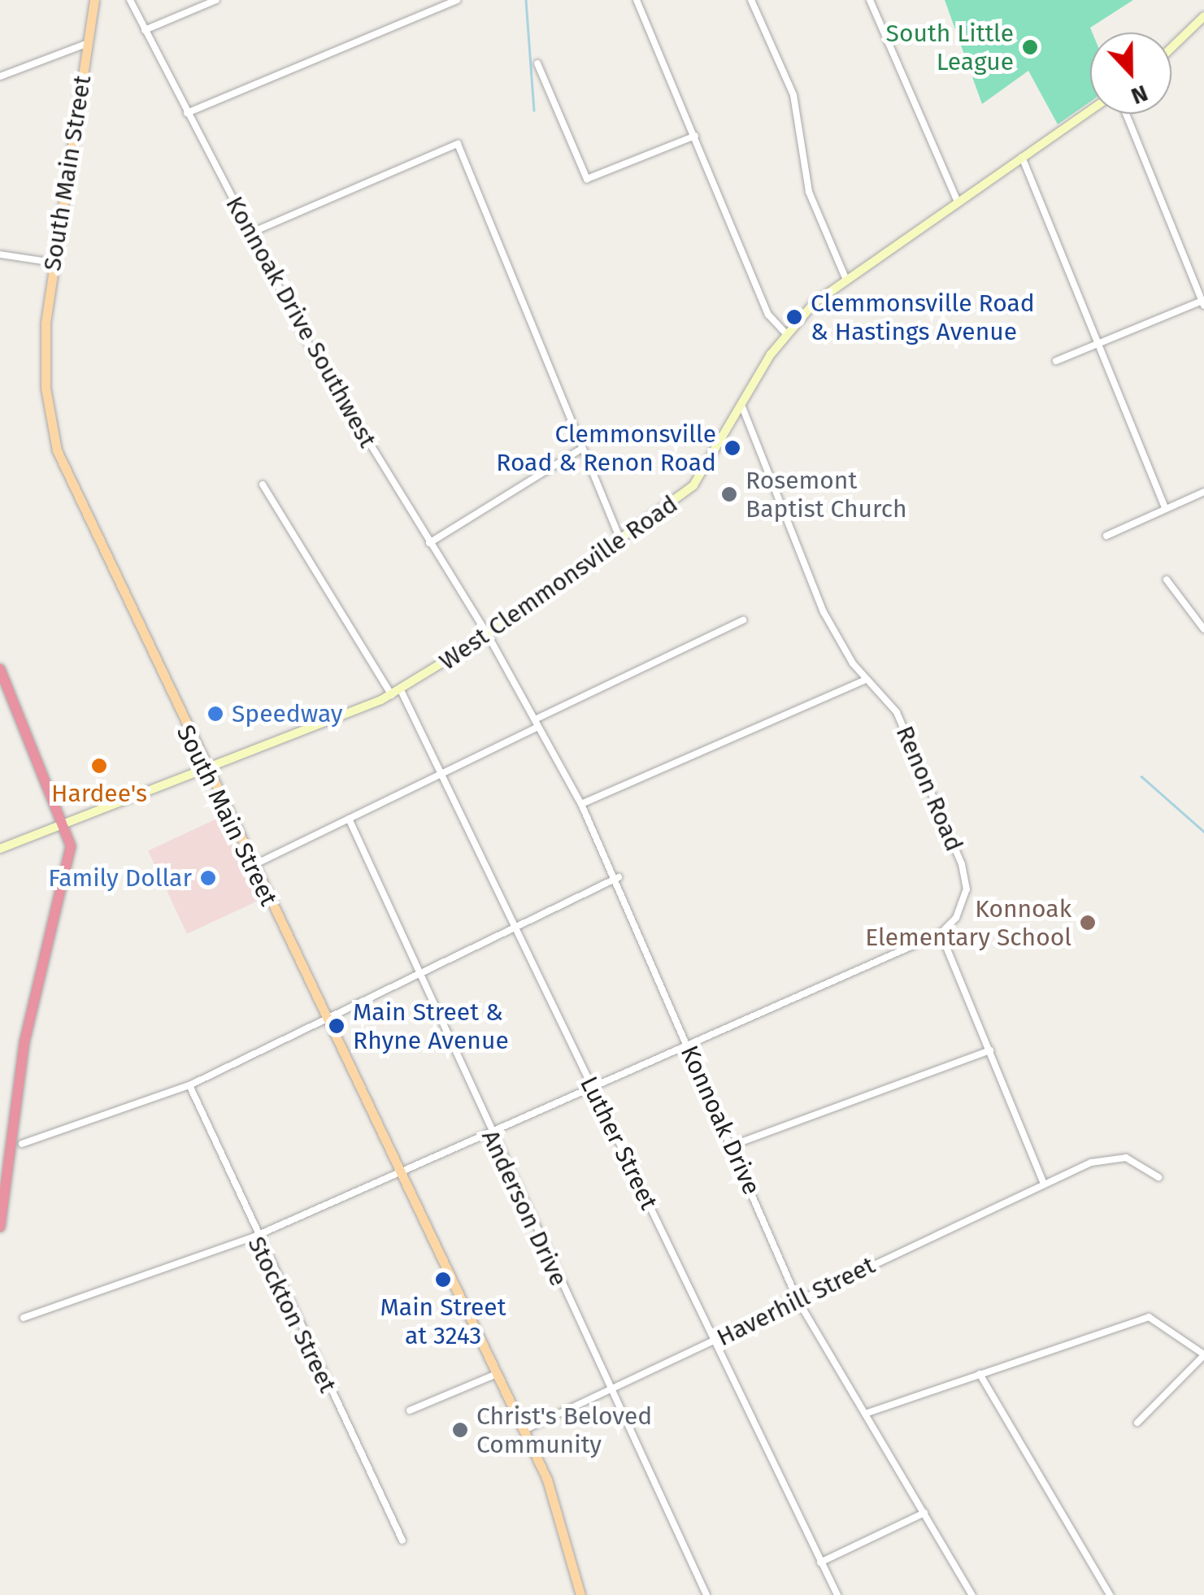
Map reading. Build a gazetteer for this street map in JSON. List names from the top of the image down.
{
  "streets": {
    "main road": ["South Main Street", "West Clemmonsville Road"],
    "street": [
      "Konnoak Drive Southwest",
      "Renon Road",
      "Konnoak Drive",
      "Luther Street",
      "Anderson Drive",
      "Haverhill Street",
      "Stockton Street"
    ]
  },
  "crossings": [
    ["South Main Street", "West Clemmonsville Road"],
    ["South Main Street", "Haverhill Street"],
    ["Konnoak Drive Southwest", "West Clemmonsville Road"],
    ["Konnoak Drive Southwest", "Konnoak Drive"],
    ["West Clemmonsville Road", "Renon Road"],
    ["West Clemmonsville Road", "Konnoak Drive"],
    ["West Clemmonsville Road", "Luther Street"],
    ["Konnoak Drive", "Haverhill Street"],
    ["Luther Street", "Haverhill Street"],
    ["Anderson Drive", "Haverhill Street"]
  ],
  "places": [
    "South Little League",
    "Clemmonsville Road & Hastings Avenue",
    "Clemmonsville Road & Renon Road",
    "Rosemont Baptist Church",
    "Speedway",
    "Hardee's",
    "Family Dollar",
    "Konnoak Elementary School",
    "Main Street & Rhyne Avenue",
    "Main Street at 3243",
    "Christ's Beloved Community"
  ],
  "north": "bottom"
}
